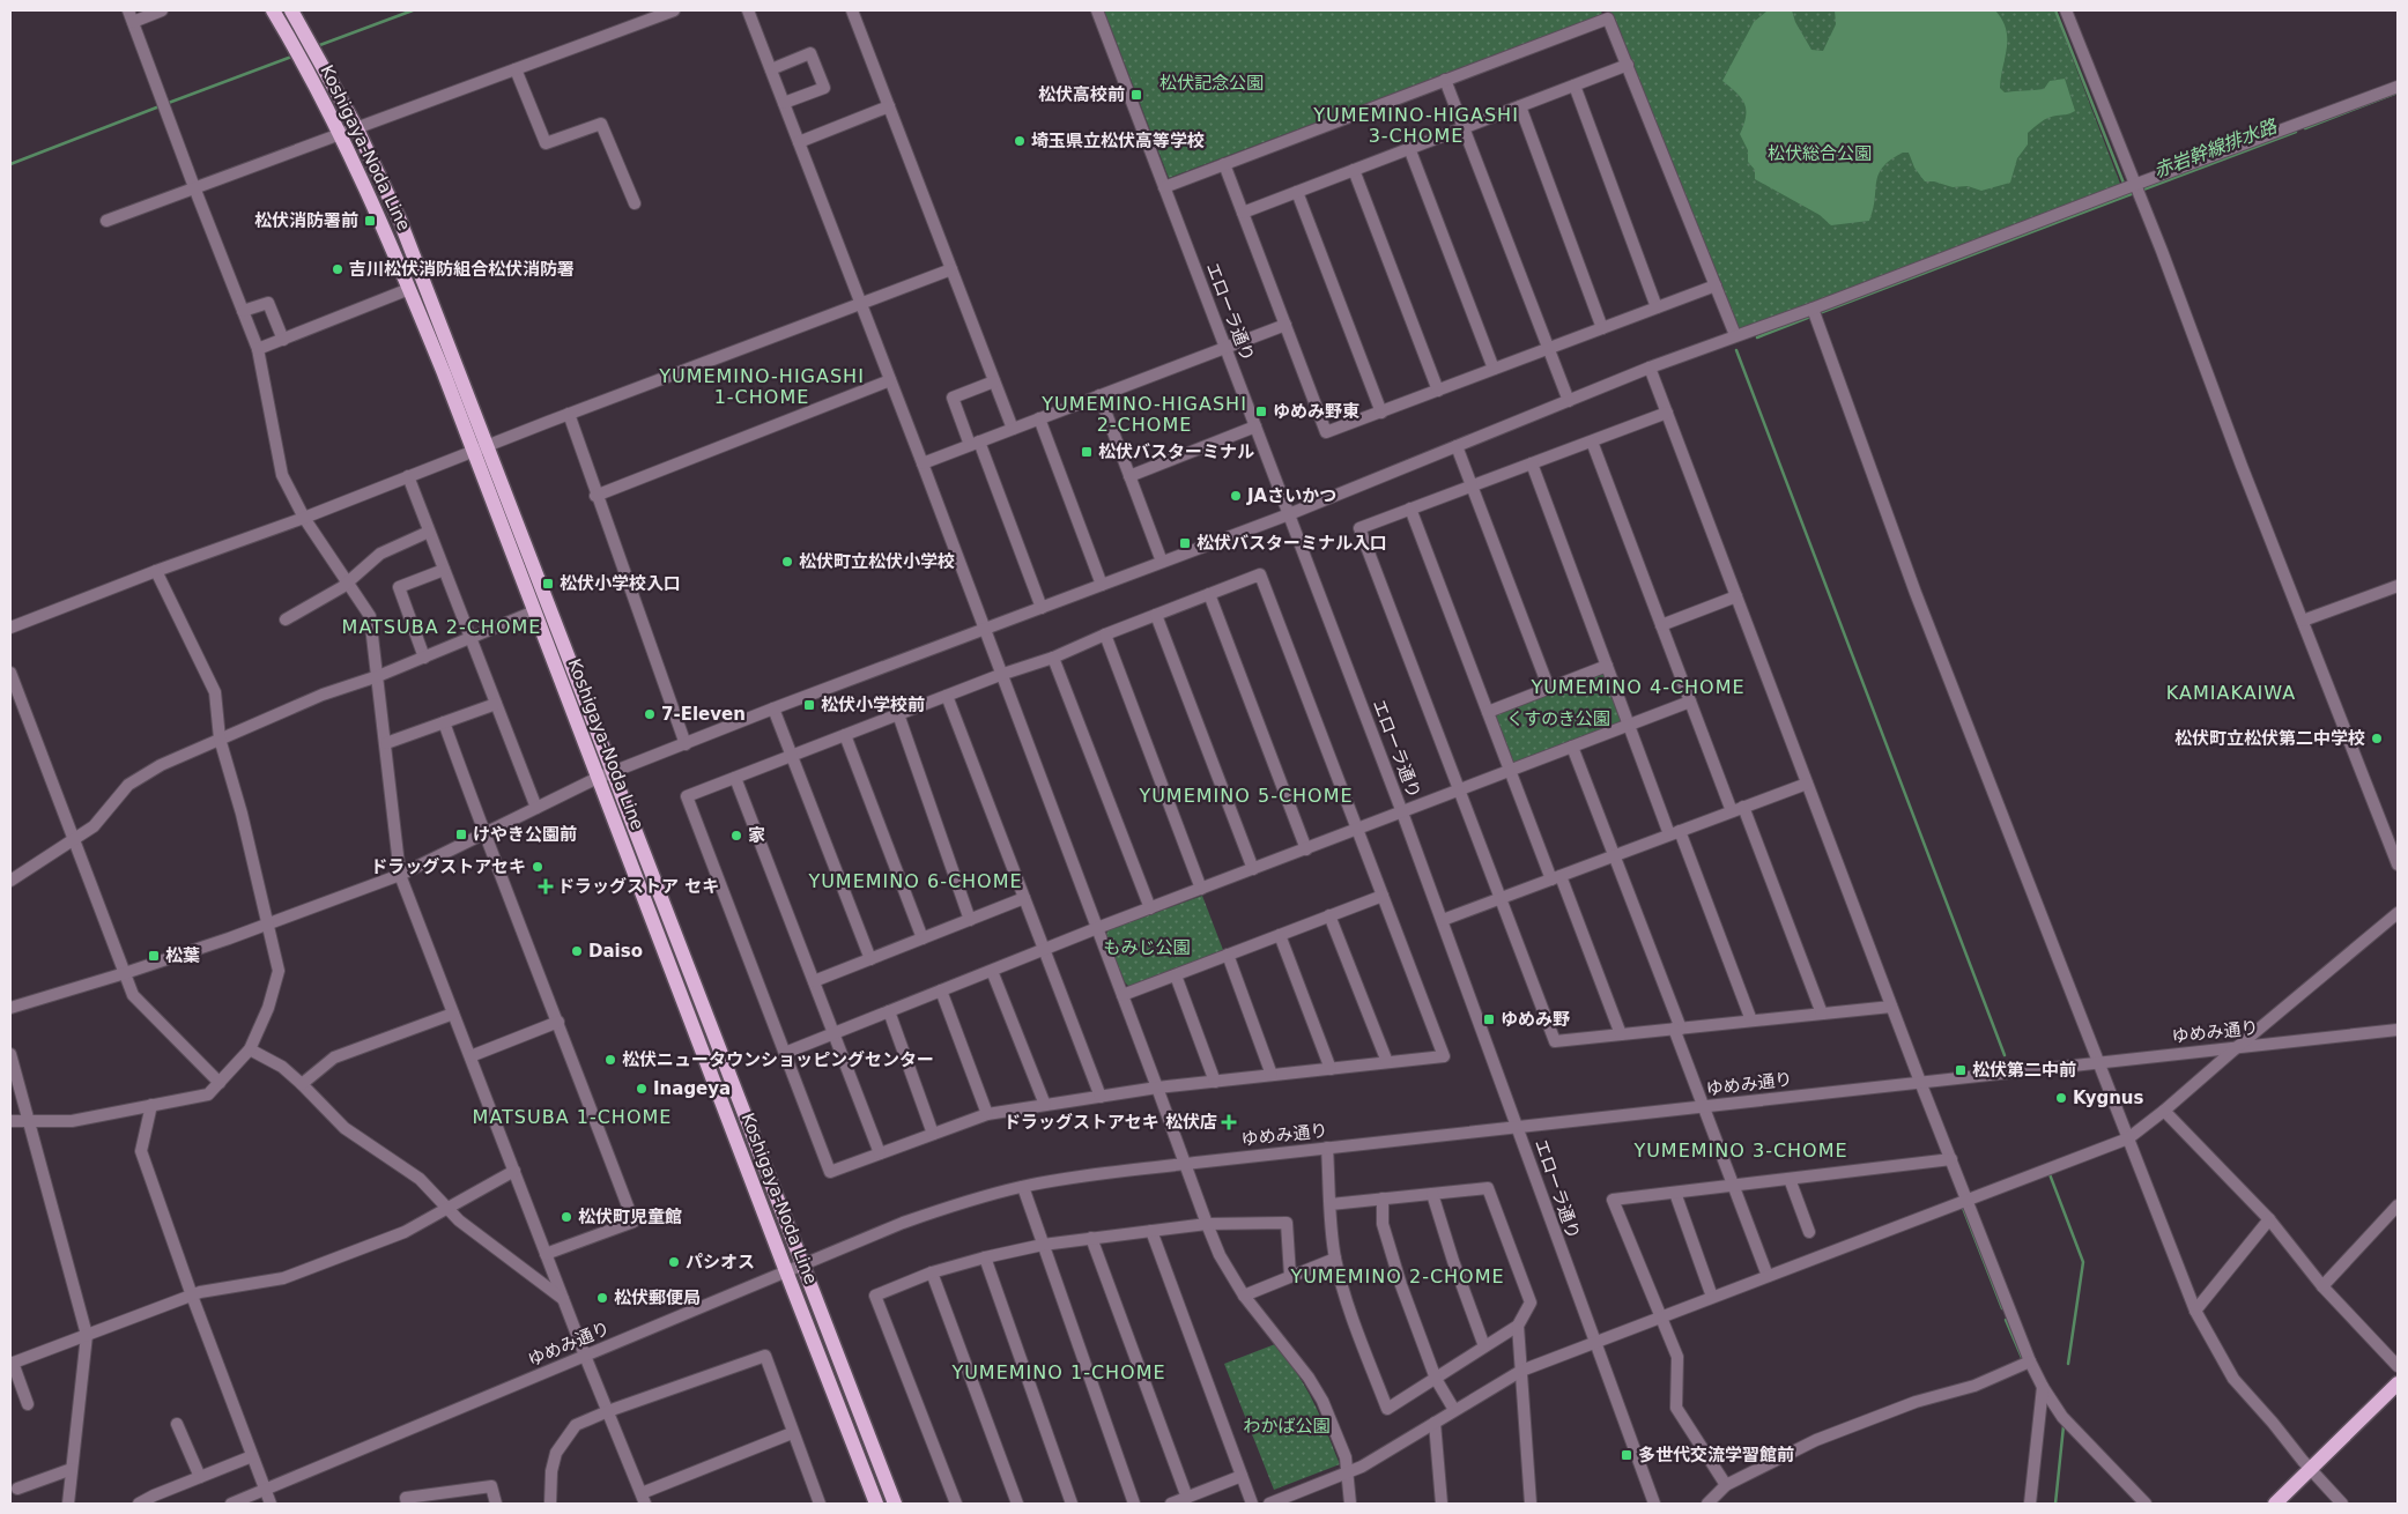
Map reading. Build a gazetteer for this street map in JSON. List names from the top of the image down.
{
  "streets": {
    "main road": ["Koshigaya-Noda Line"],
    "street": ["エローラ通り", "ゆめみ通り"]
  },
  "crossings": [
    ["Koshigaya-Noda Line", "ゆめみ通り"],
    ["エローラ通り", "ゆめみ通り"]
  ],
  "districts": [
    "YUMEMINO-HIGASHI 3-CHOME",
    "YUMEMINO-HIGASHI 1-CHOME",
    "YUMEMINO-HIGASHI 2-CHOME",
    "MATSUBA 2-CHOME",
    "YUMEMINO 4-CHOME",
    "KAMIAKAIWA",
    "YUMEMINO 5-CHOME",
    "YUMEMINO 6-CHOME",
    "MATSUBA 1-CHOME",
    "YUMEMINO 3-CHOME",
    "YUMEMINO 2-CHOME",
    "YUMEMINO 1-CHOME"
  ],
  "water": ["赤岩幹線排水路"],
  "parks": [
    "松伏記念公園",
    "松伏総合公園",
    "くすのき公園",
    "もみじ公園",
    "わかば公園"
  ],
  "places": {
    "transit": [
      "松伏高校前",
      "松伏消防署前",
      "ゆめみ野東",
      "松伏バスターミナル",
      "松伏バスターミナル入口",
      "松伏小学校入口",
      "松伏小学校前",
      "けやき公園前",
      "松葉",
      "ゆめみ野",
      "松伏第二中前",
      "多世代交流学習館前"
    ],
    "other": [
      "埼玉県立松伏高等学校",
      "吉川松伏消防組合松伏消防署",
      "JAさいかつ",
      "松伏町立松伏小学校",
      "7-Eleven",
      "松伏町立松伏第二中学校",
      "家",
      "ドラッグストアセキ",
      "Daiso",
      "松伏ニュータウンショッピングセンター",
      "Inageya",
      "Kygnus",
      "松伏町児童館",
      "パシオス",
      "松伏郵便局"
    ],
    "health": ["ドラッグストア セキ", "ドラッグストアセキ 松伏店"]
  }
}
